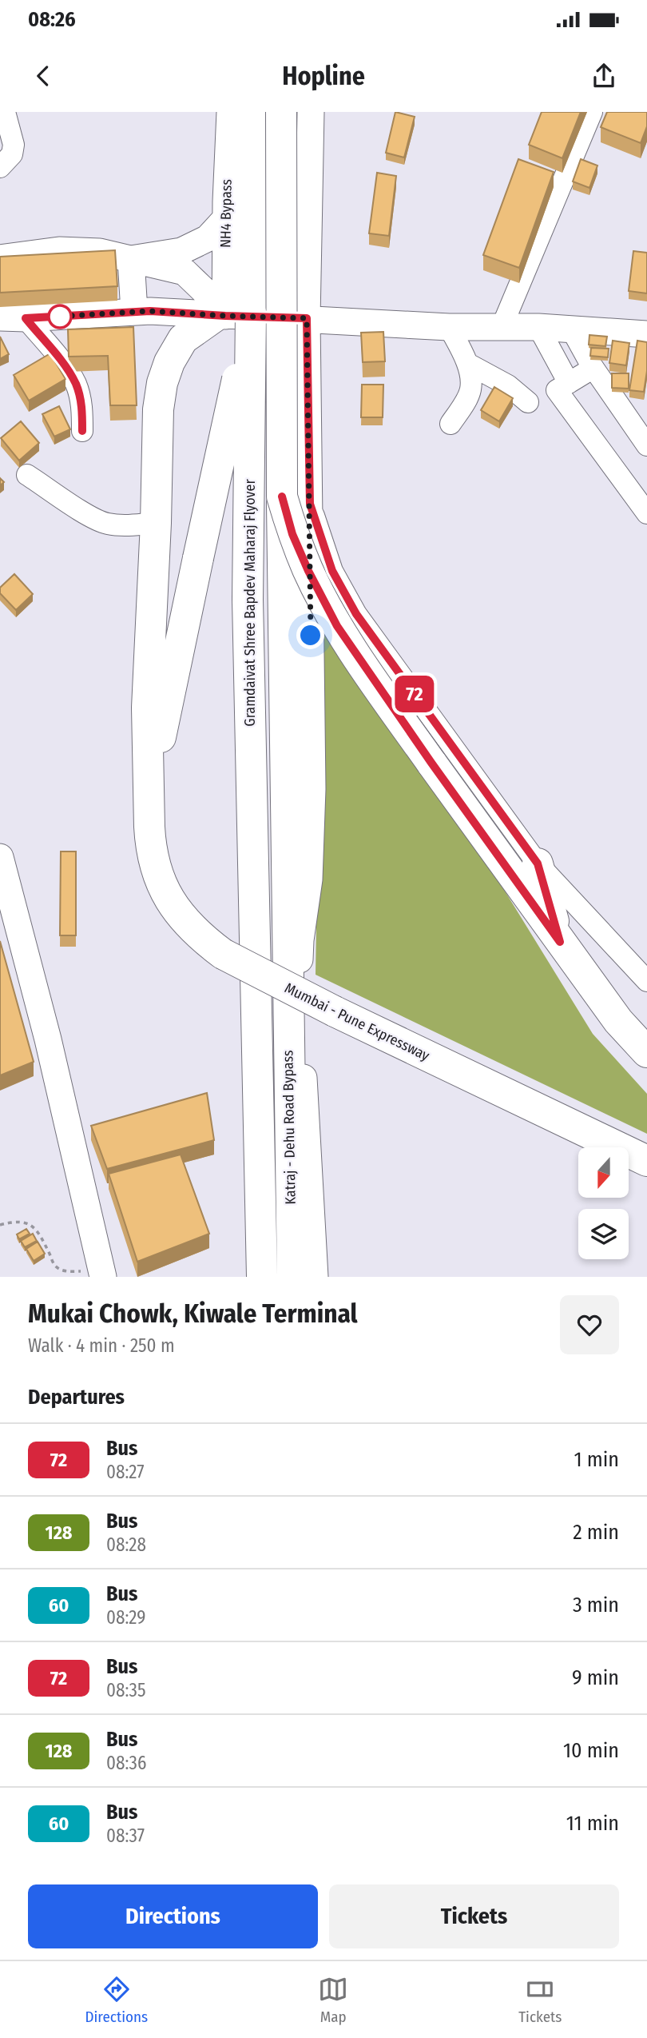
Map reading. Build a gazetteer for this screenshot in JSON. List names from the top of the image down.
{
  "streets": {
    "highway": ["Gramdaivat Shree Bapdev Maharaj Flyover", "Mumbai - Pune Expressway", "Katraj - Dehu Road Bypass"],
    "main road": ["NH4 Bypass"]
  },
  "crossings": [
    ["NH4 Bypass", "Gramdaivat Shree Bapdev Maharaj Flyover"]
  ],
  "lines": ["bus line 72"],
  "north": "bottom",
  "page": {
    "status": "08:26",
    "header": "Hopline",
    "on_map": "72",
    "heading": [
      ["Mukai Chowk, Kiwale Terminal", "Walk · 4 min · 250 m"],
      "Departures"
    ],
    "list": [
      {
        "mark": "72",
        "name": "Bus",
        "note": "08:27",
        "value": "1 min"
      },
      {
        "mark": "128",
        "name": "Bus",
        "note": "08:28",
        "value": "2 min"
      },
      {
        "mark": "60",
        "name": "Bus",
        "note": "08:29",
        "value": "3 min"
      },
      {
        "mark": "72",
        "name": "Bus",
        "note": "08:35",
        "value": "9 min"
      },
      {
        "mark": "128",
        "name": "Bus",
        "note": "08:36",
        "value": "10 min"
      },
      {
        "mark": "60",
        "name": "Bus",
        "note": "08:37",
        "value": "11 min"
      }
    ],
    "buttons": ["Directions", "Tickets"],
    "tabs": ["Directions", "Map", "Tickets"]
  }
}
